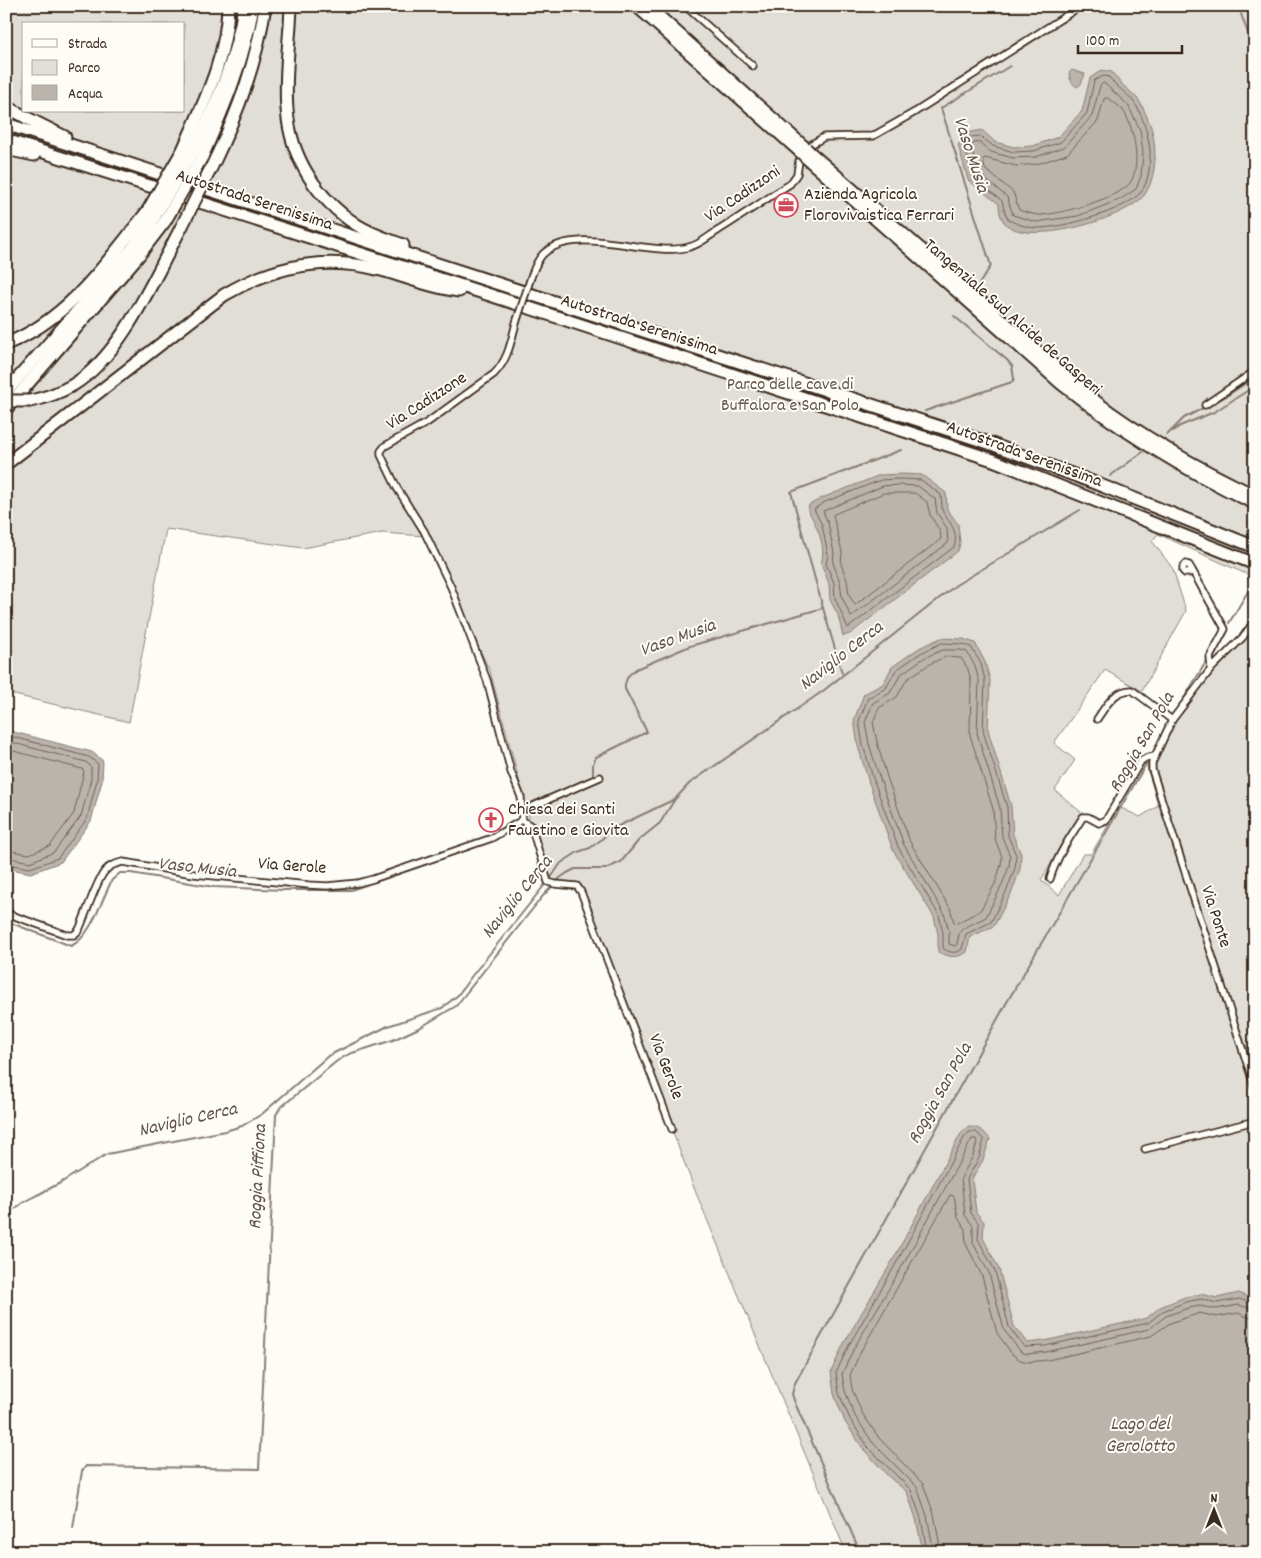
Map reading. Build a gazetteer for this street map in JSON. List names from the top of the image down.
{
  "streets": {
    "highway": ["Autostrada Serenissima", "Tangenziale Sud Alcide de Gasperi"],
    "street": [
      "Via Cadizzoni",
      "Via Cadizzone",
      "Via Gerole",
      "Via Ponte"
    ]
  },
  "crossings": [
    ["Via Cadizzoni", "Via Cadizzone"]
  ],
  "water": [
    "Vaso Musia",
    "Naviglio Cerca",
    "Roggia San Pola",
    "Roggia Piffiona",
    "Lago del Gerolotto"
  ],
  "parks": ["Parco delle cave di Buffalora e San Polo"],
  "places": {
    "office": ["Azienda Agricola Florovivaistica Ferrari"],
    "church": ["Chiesa dei Santi Faustino e Giovita"]
  },
  "legend": ["Strada", "Parco", "Acqua"],
  "scale_bar": "100 m",
  "north": "top"
}
